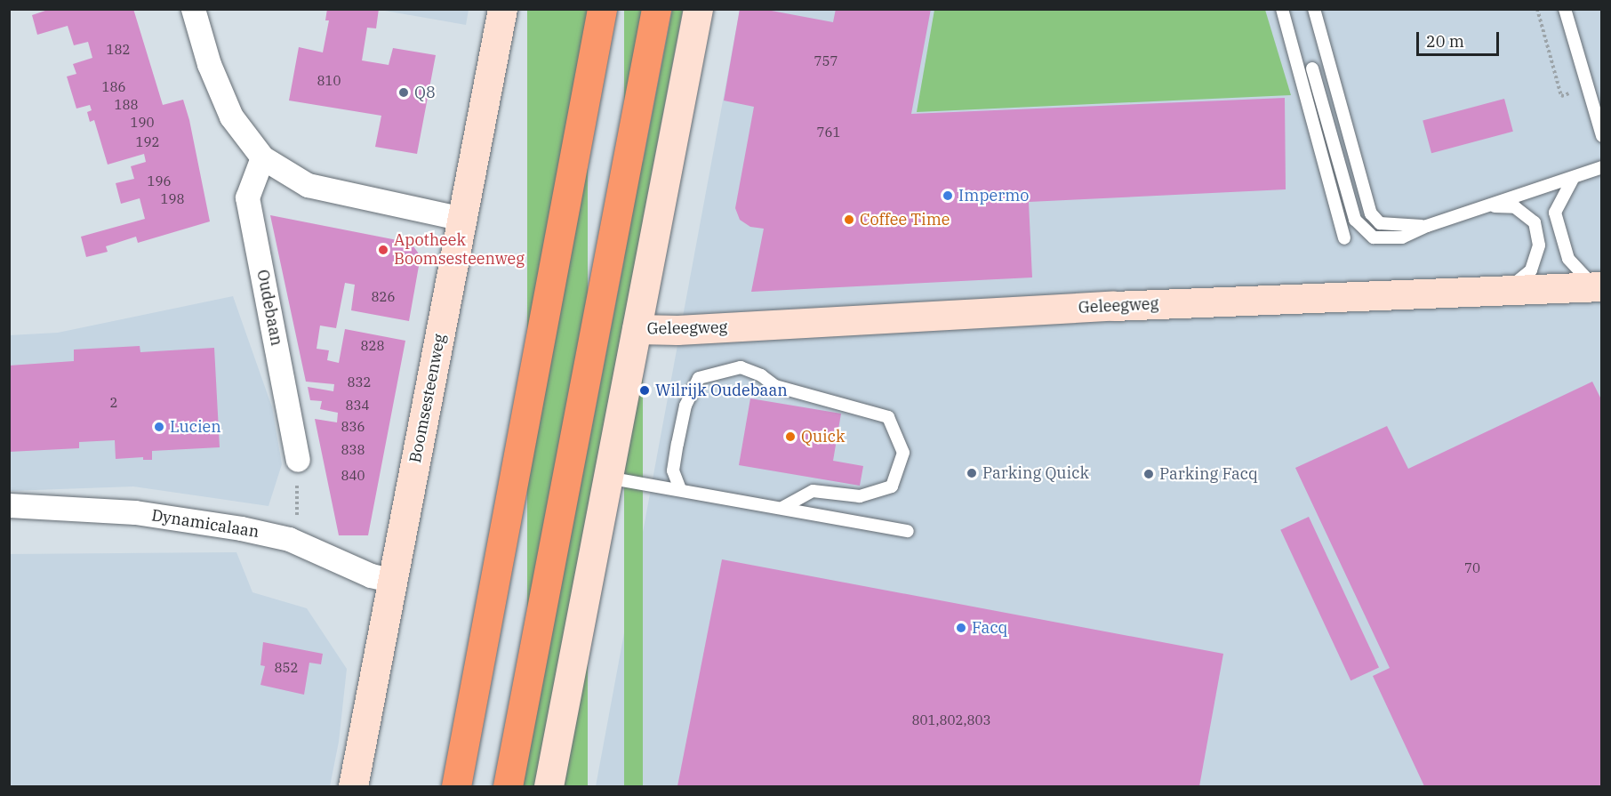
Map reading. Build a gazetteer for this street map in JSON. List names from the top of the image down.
{
  "streets": {
    "main road": ["Geleegweg", "Boomsesteenweg"],
    "street": ["Oudebaan", "Dynamicalaan"]
  },
  "crossings": [
    ["Boomsesteenweg", "Dynamicalaan"]
  ],
  "places": [
    "Q8",
    "Impermo",
    "Coffee Time",
    "Apotheek Boomsesteenweg",
    "Wilrijk Oudebaan",
    "Lucien",
    "Quick",
    "Parking Quick",
    "Parking Facq",
    "Facq"
  ],
  "house_numbers": [
    "182",
    "757",
    "810",
    "186",
    "188",
    "190",
    "761",
    "192",
    "196",
    "198",
    "826",
    "828",
    "832",
    "2",
    "834",
    "836",
    "838",
    "840",
    "70",
    "852",
    "801,802,803"
  ],
  "scale_bar": "20 m"
}
